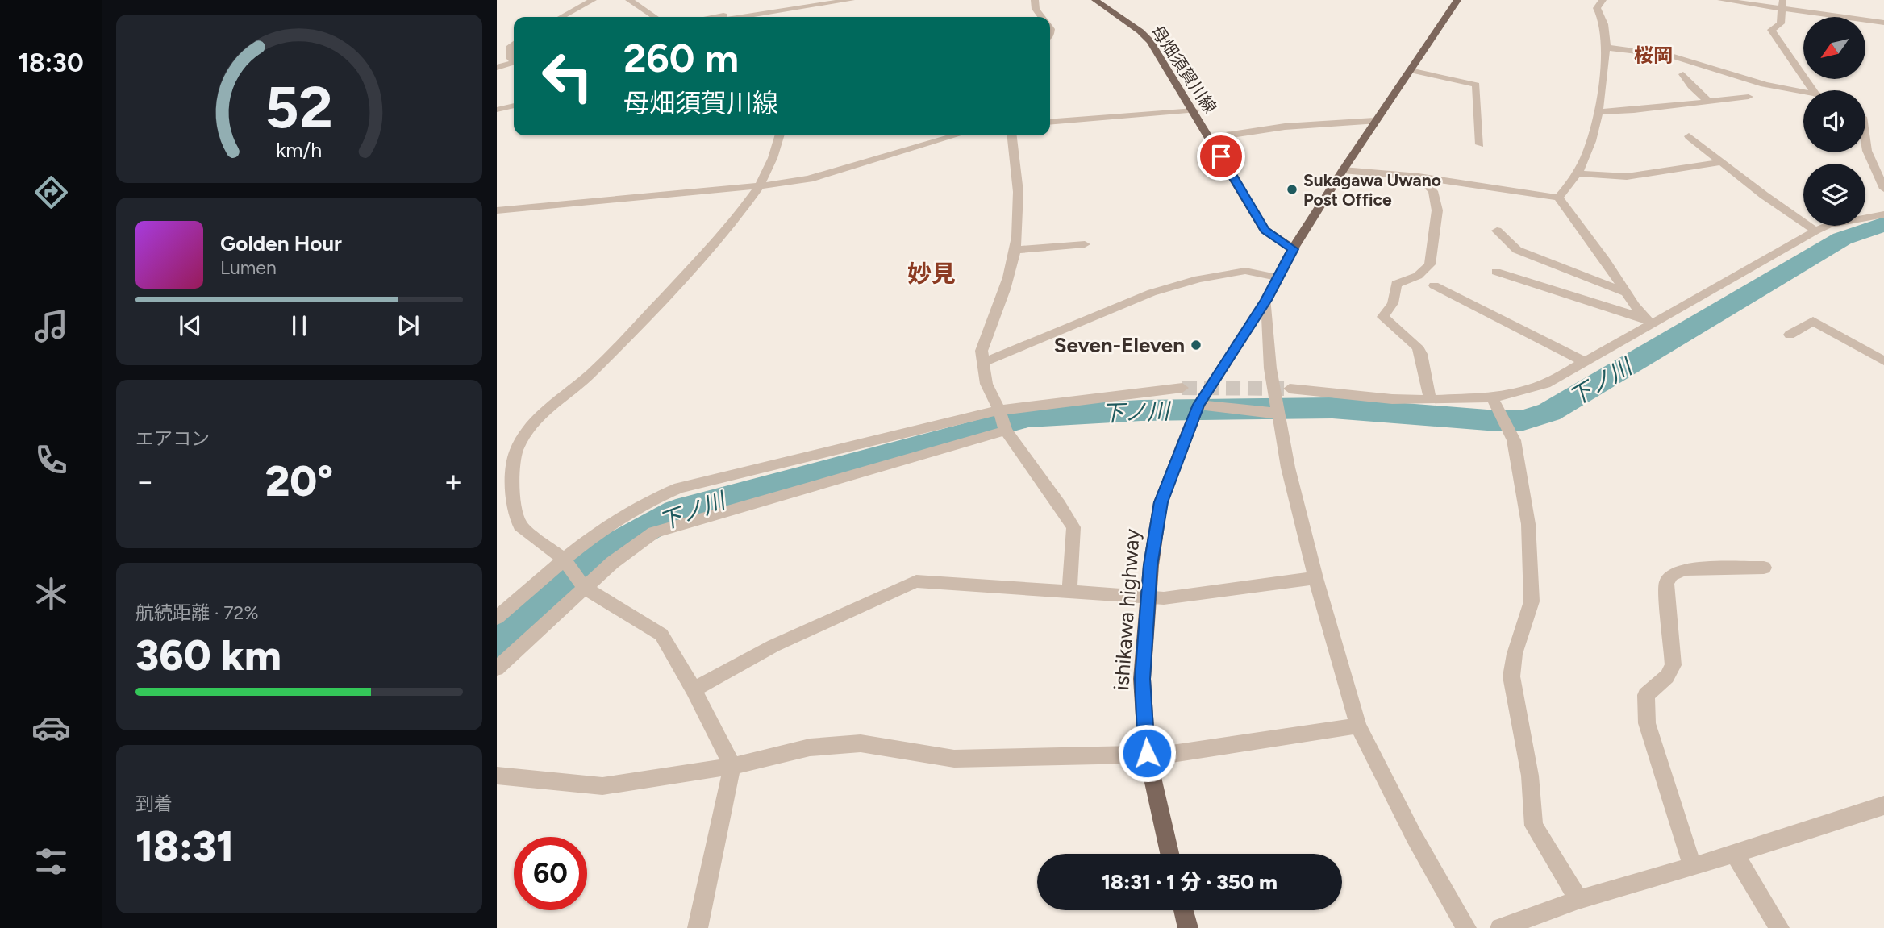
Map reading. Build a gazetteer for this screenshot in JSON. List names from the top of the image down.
{
  "streets": {
    "main road": ["母畑須賀川線", "ishikawa highway"]
  },
  "crossings": [
    ["母畑須賀川線", "ishikawa highway"]
  ],
  "districts": ["桜岡", "妙見"],
  "water": ["下ノ川"],
  "places": ["Sukagawa Uwano Post Office", "Seven-Eleven"],
  "north": "bottom left",
  "page": {
    "tabs": "18:30",
    "turn": ["260 m", "母畑須賀川線"],
    "song": ["Golden Hour", "Lumen"],
    "tile": [
      "エアコン",
      ["航続距離 · 72%", "360 km"],
      ["到着", "18:31"]
    ],
    "heat": ["−", "20°", "+"],
    "limit": "60",
    "trip": "18:31 · 1 分 · 350 m",
    "gauge": ["52", "km/h"]
  }
}
